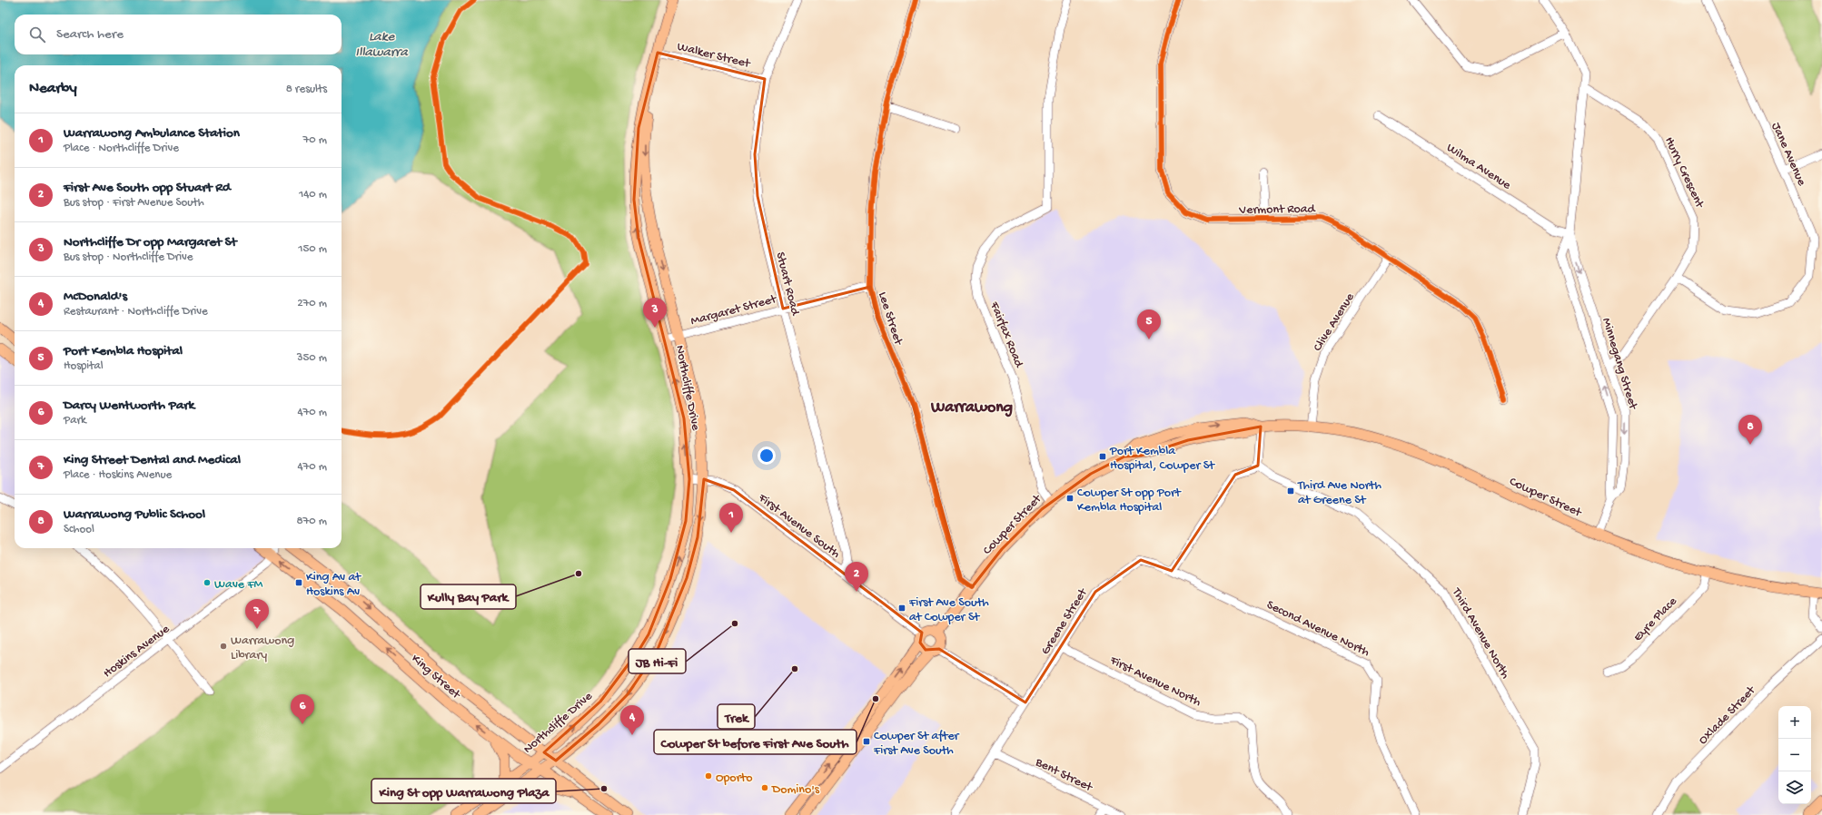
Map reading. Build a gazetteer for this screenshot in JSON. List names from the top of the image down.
{
  "streets": {
    "main road": ["Northcliffe Drive", "Cowper Street", "King Street"],
    "street": [
      "Walker Street",
      "Jane Avenue",
      "Wilma Avenue",
      "Hurry Crescent",
      "Vermont Road",
      "Stuart Road",
      "Margaret Street",
      "Lee Street",
      "Clive Avenue",
      "Fairfax Road",
      "Minnegang Street",
      "First Avenue South",
      "Eyre Place",
      "Greene Street",
      "Second Avenue North",
      "Third Avenue North",
      "Hoskins Avenue",
      "First Avenue North",
      "Oxlade Street",
      "Bent Street"
    ]
  },
  "crossings": [
    ["Walker Street", "Stuart Road"],
    ["Walker Street", "Northcliffe Drive"],
    ["Jane Avenue", "Hurry Crescent"],
    ["Wilma Avenue", "Minnegang Street"],
    ["Hurry Crescent", "Minnegang Street"],
    ["Vermont Road", "Clive Avenue"],
    ["Stuart Road", "Margaret Street"],
    ["Stuart Road", "First Avenue South"],
    ["Margaret Street", "Lee Street"],
    ["Margaret Street", "Northcliffe Drive"],
    ["Lee Street", "Cowper Street"],
    ["Clive Avenue", "Cowper Street"],
    ["Fairfax Road", "Cowper Street"],
    ["Minnegang Street", "Cowper Street"],
    ["Northcliffe Drive", "First Avenue South"],
    ["Northcliffe Drive", "King Street"],
    ["Cowper Street", "First Avenue South"],
    ["Cowper Street", "Eyre Place"],
    ["Greene Street", "Second Avenue North"],
    ["Greene Street", "First Avenue North"],
    ["Greene Street", "Bent Street"],
    ["Hoskins Avenue", "King Street"]
  ],
  "districts": ["Warrawong"],
  "water": ["Lake Illawarra"],
  "places": {
    "transit": [
      "Port Kembla Hospital, Cowper St",
      "Third Ave North at Greene St",
      "Cowper St opp Port Kembla Hospital",
      "King Av at Hoskins Av",
      "First Ave South at Cowper St",
      "Cowper St after First Ave South"
    ],
    "other": [
      "Kully Bay Park",
      "Wave FM",
      "JB Hi-Fi",
      "Warrawong Library",
      "Trek",
      "Cowper St before First Ave South",
      "Oporto",
      "Domino's",
      "King St opp Warrawong Plaza"
    ]
  },
  "page": {
    "search": "Search here",
    "heading": ["Nearby", "8 results"],
    "list": [
      {
        "mark": "1",
        "name": "Warrawong Ambulance Station",
        "note": "Place · Northcliffe Drive",
        "value": "70 m"
      },
      {
        "mark": "2",
        "name": "First Ave South opp Stuart Rd",
        "note": "Bus stop · First Avenue South",
        "value": "140 m"
      },
      {
        "mark": "3",
        "name": "Northcliffe Dr opp Margaret St",
        "note": "Bus stop · Northcliffe Drive",
        "value": "150 m"
      },
      {
        "mark": "4",
        "name": "McDonald's",
        "note": "Restaurant · Northcliffe Drive",
        "value": "270 m"
      },
      {
        "mark": "5",
        "name": "Port Kembla Hospital",
        "note": "Hospital",
        "value": "350 m"
      },
      {
        "mark": "6",
        "name": "Darcy Wentworth Park",
        "note": "Park",
        "value": "470 m"
      },
      {
        "mark": "7",
        "name": "King Street Dental and Medical",
        "note": "Place · Hoskins Avenue",
        "value": "470 m"
      },
      {
        "mark": "8",
        "name": "Warrawong Public School",
        "note": "School",
        "value": "870 m"
      }
    ],
    "pins": [
      "3",
      "5",
      "8",
      "1",
      "2",
      "7",
      "6",
      "4"
    ],
    "map_buttons": ["+", "−"]
  }
}
